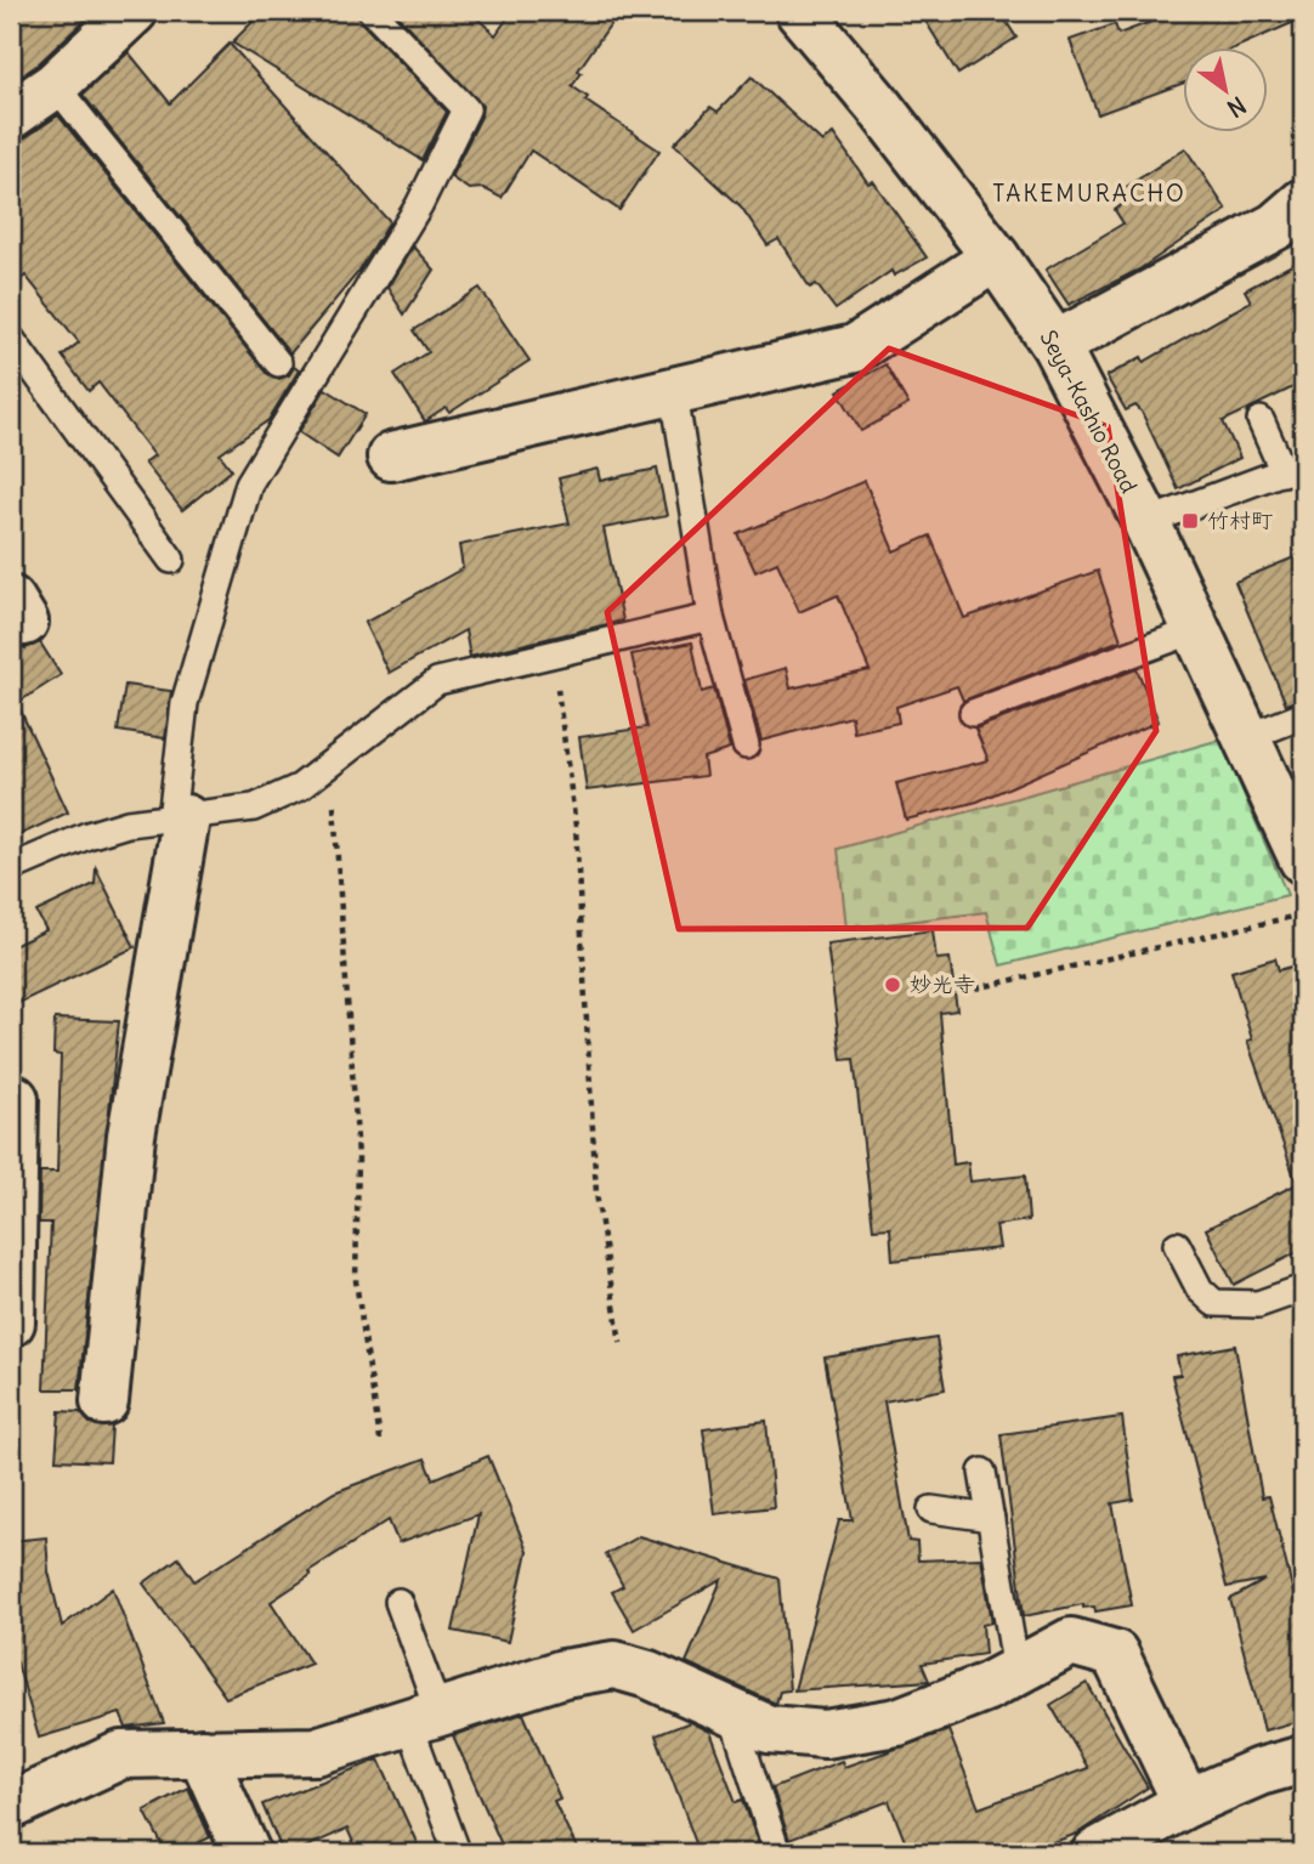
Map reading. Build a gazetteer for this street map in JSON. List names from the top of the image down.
{
  "streets": {
    "street": ["Seya-Kashio Road"]
  },
  "districts": ["TAKEMURACHO"],
  "places": {
    "transit": ["竹村町"],
    "other": ["妙光寺"]
  },
  "north": "bottom right"
}
